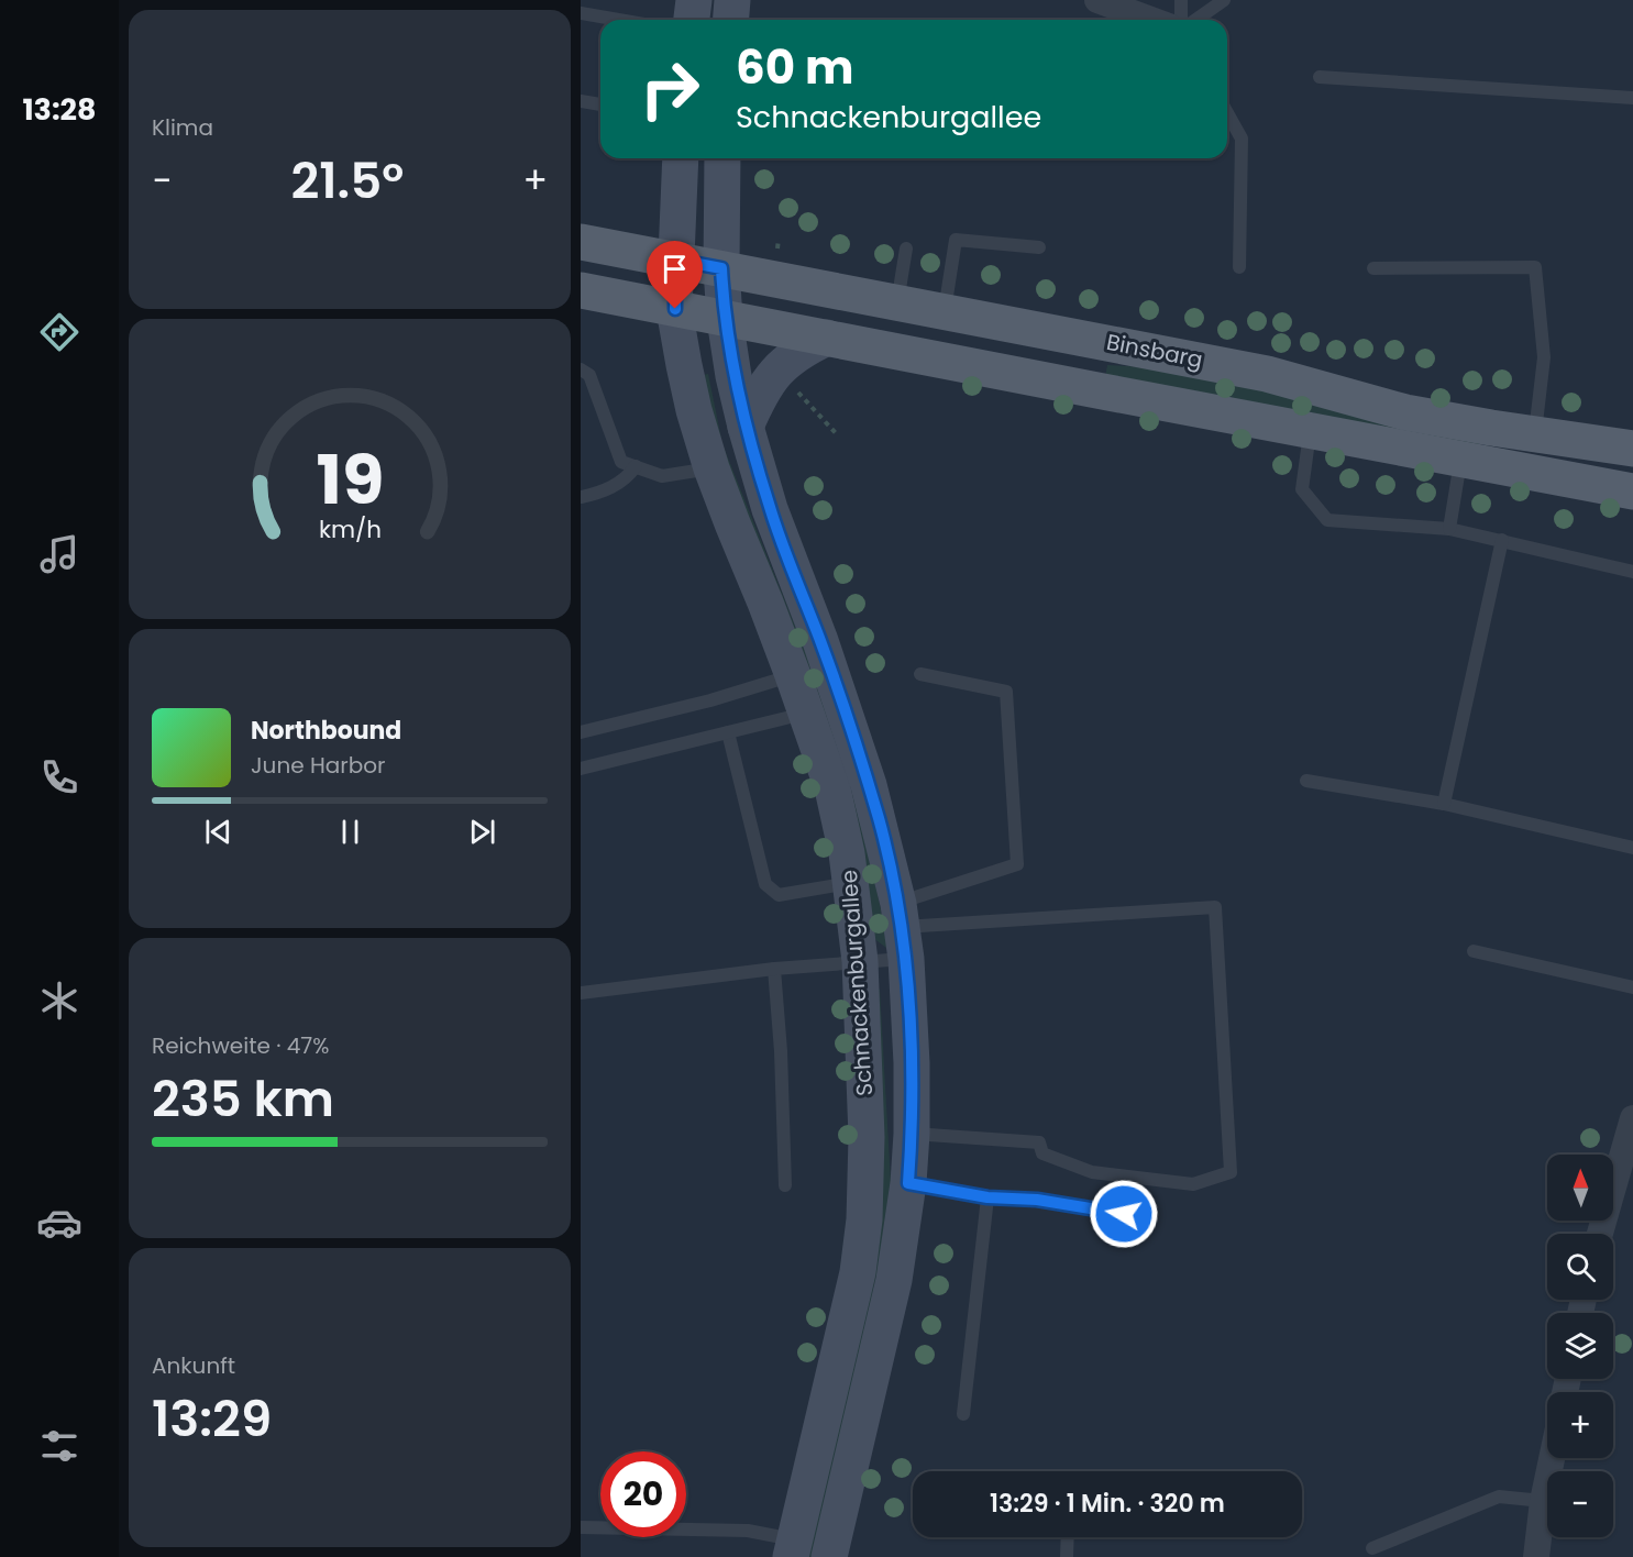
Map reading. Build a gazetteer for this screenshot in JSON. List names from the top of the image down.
{
  "streets": {
    "main road": ["Binsbarg", "Schnackenburgallee"]
  },
  "crossings": [
    ["Binsbarg", "Schnackenburgallee"]
  ],
  "north": "top",
  "page": {
    "tabs": "13:28",
    "tile": [
      "Klima",
      ["Reichweite · 47%", "235 km"],
      ["Ankunft", "13:29"]
    ],
    "turn": ["60 m", "Schnackenburgallee"],
    "heat": ["−", "21.5°", "+"],
    "song": ["Northbound", "June Harbor"],
    "map_buttons": ["+", "−"],
    "limit": "20",
    "trip": "13:29 · 1 Min. · 320 m",
    "gauge": ["19", "km/h"]
  }
}
